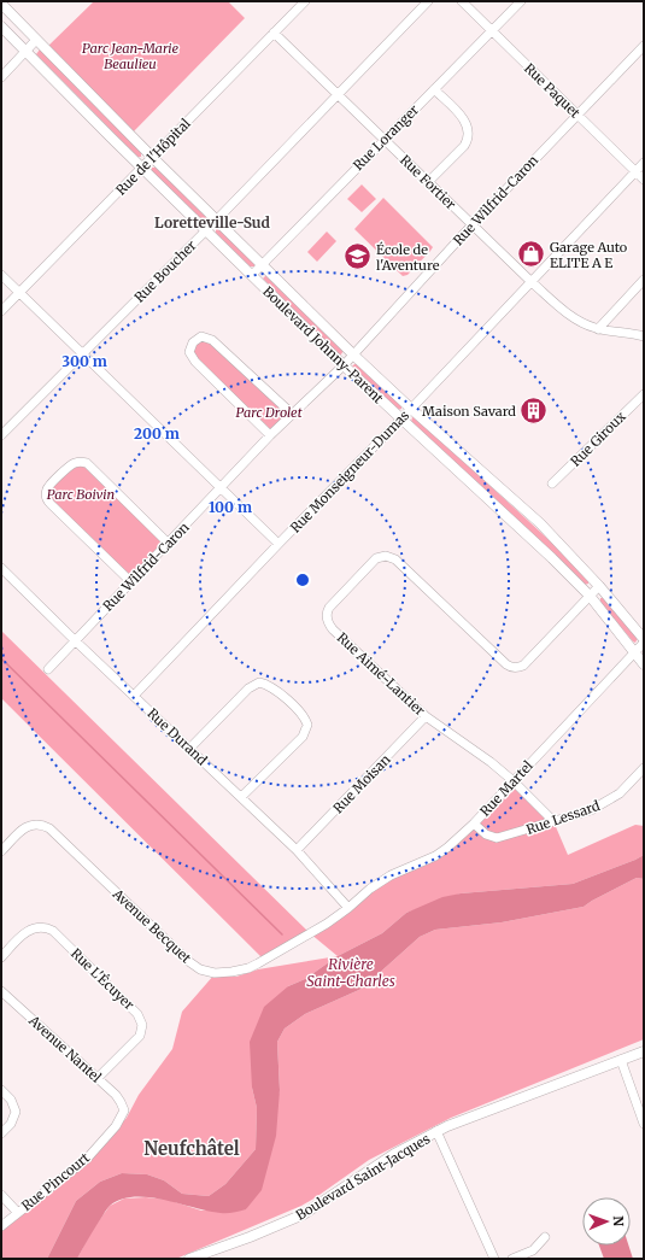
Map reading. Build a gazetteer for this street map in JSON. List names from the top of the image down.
{
  "streets": {
    "street": [
      "Rue Paquet",
      "Rue Loranger",
      "Rue de l'Hôpital",
      "Rue Fortier",
      "Rue Wilfrid-Caron",
      "Rue Boucher",
      "Boulevard Johnny-Parent",
      "Rue Giroux",
      "Rue Monseigneur-Dumas",
      "Rue Aimé-Lantier",
      "Rue Durand",
      "Rue Moisan",
      "Rue Martel",
      "Rue Lessard",
      "Avenue Becquet",
      "Rue L'Écuyer",
      "Avenue Nantel",
      "Boulevard Saint-Jacques",
      "Rue Pincourt"
    ]
  },
  "crossings": [
    ["Rue Paquet", "Rue Loranger"],
    ["Rue Paquet", "Rue Wilfrid-Caron"],
    ["Rue Paquet", "Rue Monseigneur-Dumas"],
    ["Rue Loranger", "Rue Fortier"],
    ["Rue Loranger", "Boulevard Johnny-Parent"],
    ["Rue de l'Hôpital", "Rue Fortier"],
    ["Rue de l'Hôpital", "Boulevard Johnny-Parent"],
    ["Rue Fortier", "Rue Wilfrid-Caron"],
    ["Rue Fortier", "Rue Boucher"],
    ["Rue Fortier", "Rue Monseigneur-Dumas"],
    ["Rue Wilfrid-Caron", "Boulevard Johnny-Parent"],
    ["Rue Wilfrid-Caron", "Rue Durand"],
    ["Rue Boucher", "Boulevard Johnny-Parent"],
    ["Boulevard Johnny-Parent", "Rue Monseigneur-Dumas"],
    ["Boulevard Johnny-Parent", "Rue Aimé-Lantier"],
    ["Boulevard Johnny-Parent", "Rue Martel"],
    ["Rue Monseigneur-Dumas", "Rue Durand"],
    ["Rue Aimé-Lantier", "Rue Moisan"],
    ["Rue Aimé-Lantier", "Rue Martel"],
    ["Rue Aimé-Lantier", "Rue Lessard"],
    ["Rue Durand", "Rue Moisan"],
    ["Rue Durand", "Rue Martel"],
    ["Rue Durand", "Avenue Becquet"],
    ["Rue Martel", "Rue Lessard"],
    ["Rue Martel", "Avenue Becquet"],
    ["Rue L'Écuyer", "Avenue Nantel"],
    ["Avenue Nantel", "Rue Pincourt"]
  ],
  "districts": ["Loretteville-Sud", "Neufchâtel"],
  "water": ["Rivière Saint-Charles"],
  "parks": ["Parc Jean-Marie Beaulieu", "Parc Drolet", "Parc Boivin"],
  "places": {
    "shop": ["Garage Auto ELITE A E"],
    "school or university": ["École de l'Aventure"],
    "building": ["Maison Savard"]
  },
  "north": "right",
  "rings": ["300 m", "200 m", "100 m"]
}
